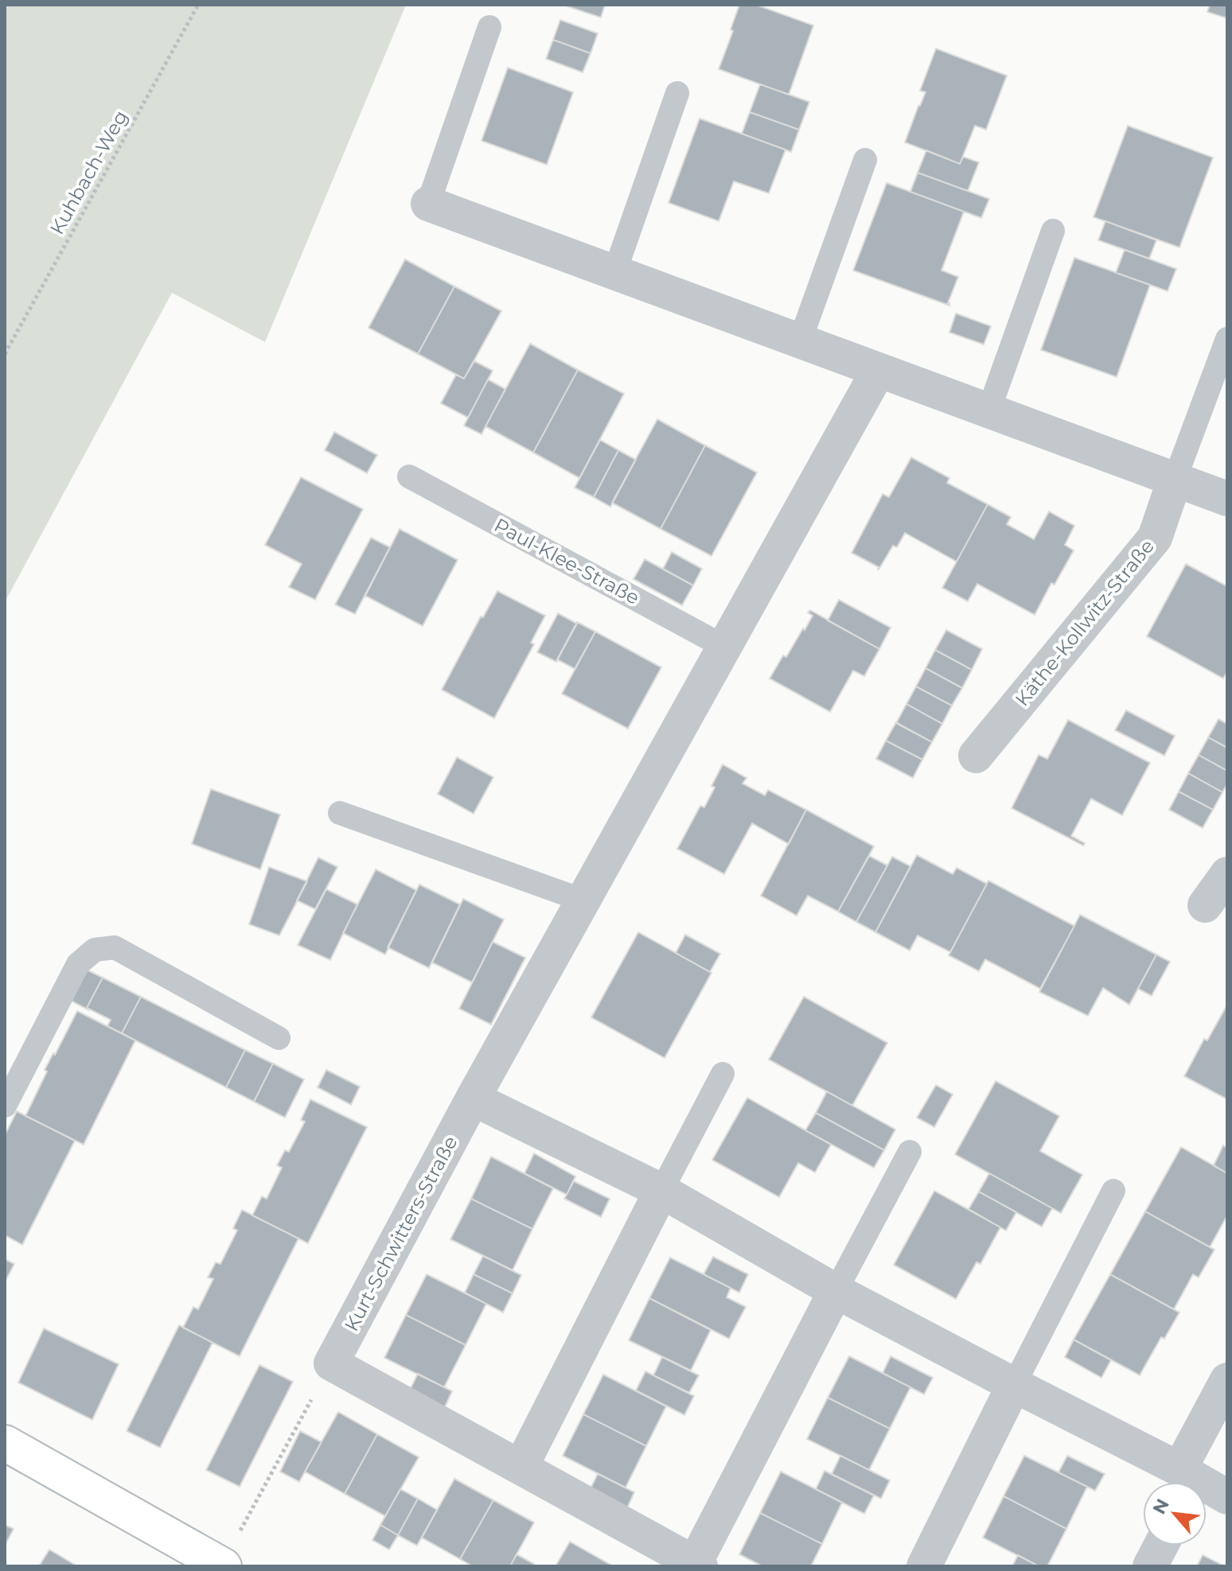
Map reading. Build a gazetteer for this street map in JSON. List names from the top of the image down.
{
  "streets": {
    "street": ["Käthe-Kollwitz-Straße", "Kurt-Schwitters-Straße"],
    "lane": ["Paul-Klee-Straße"],
    "path": ["Kuhbach-Weg"]
  },
  "north": "top left"
}
